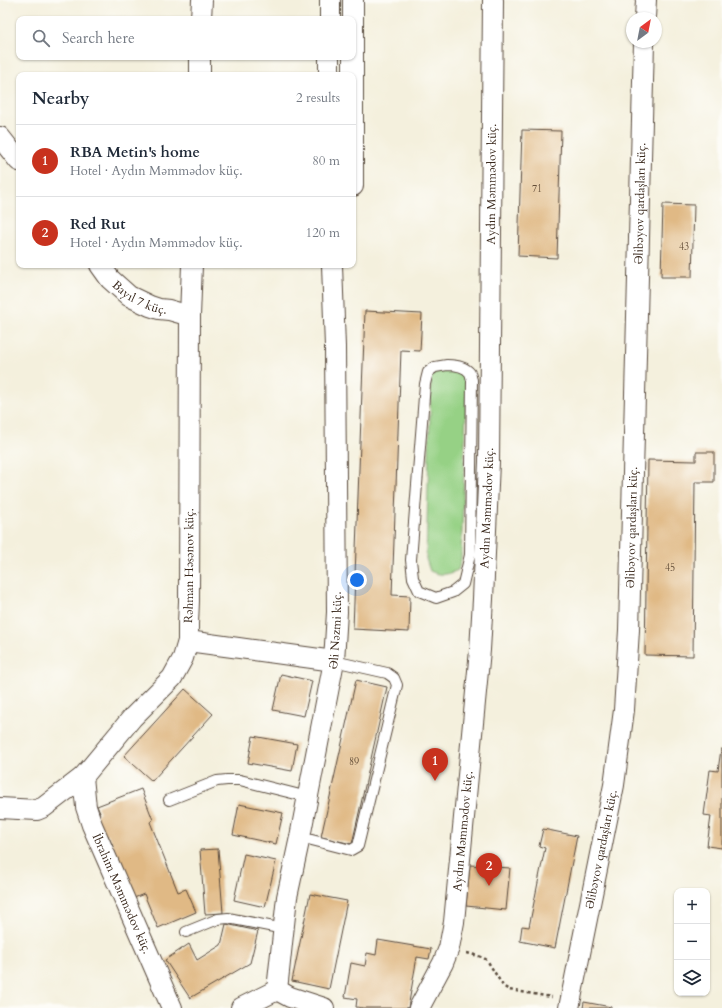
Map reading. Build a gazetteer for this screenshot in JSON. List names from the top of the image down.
{
  "streets": {
    "street": [
      "Aydın Məmmədov küç.",
      "Əlibəyov qardaşları küç.",
      "Bayıl 7 küç.",
      "Rəhman Həsənov küç.",
      "Əli Nəzmi küç.",
      "İbrahim Məmmədov küç."
    ]
  },
  "crossings": [
    ["Bayıl 7 küç.", "Rəhman Həsənov küç."],
    ["Rəhman Həsənov küç.", "İbrahim Məmmədov küç."]
  ],
  "house_numbers": [
    "71",
    "43",
    "45",
    "89"
  ],
  "north": "top right",
  "page": {
    "search": "Search here",
    "heading": ["Nearby", "2 results"],
    "list": [
      {
        "mark": "1",
        "name": "RBA Metin's home",
        "note": "Hotel · Aydın Məmmədov küç.",
        "value": "80 m"
      },
      {
        "mark": "2",
        "name": "Red Rut",
        "note": "Hotel · Aydın Məmmədov küç.",
        "value": "120 m"
      }
    ],
    "pins": ["1", "2"],
    "map_buttons": ["+", "−"]
  }
}
